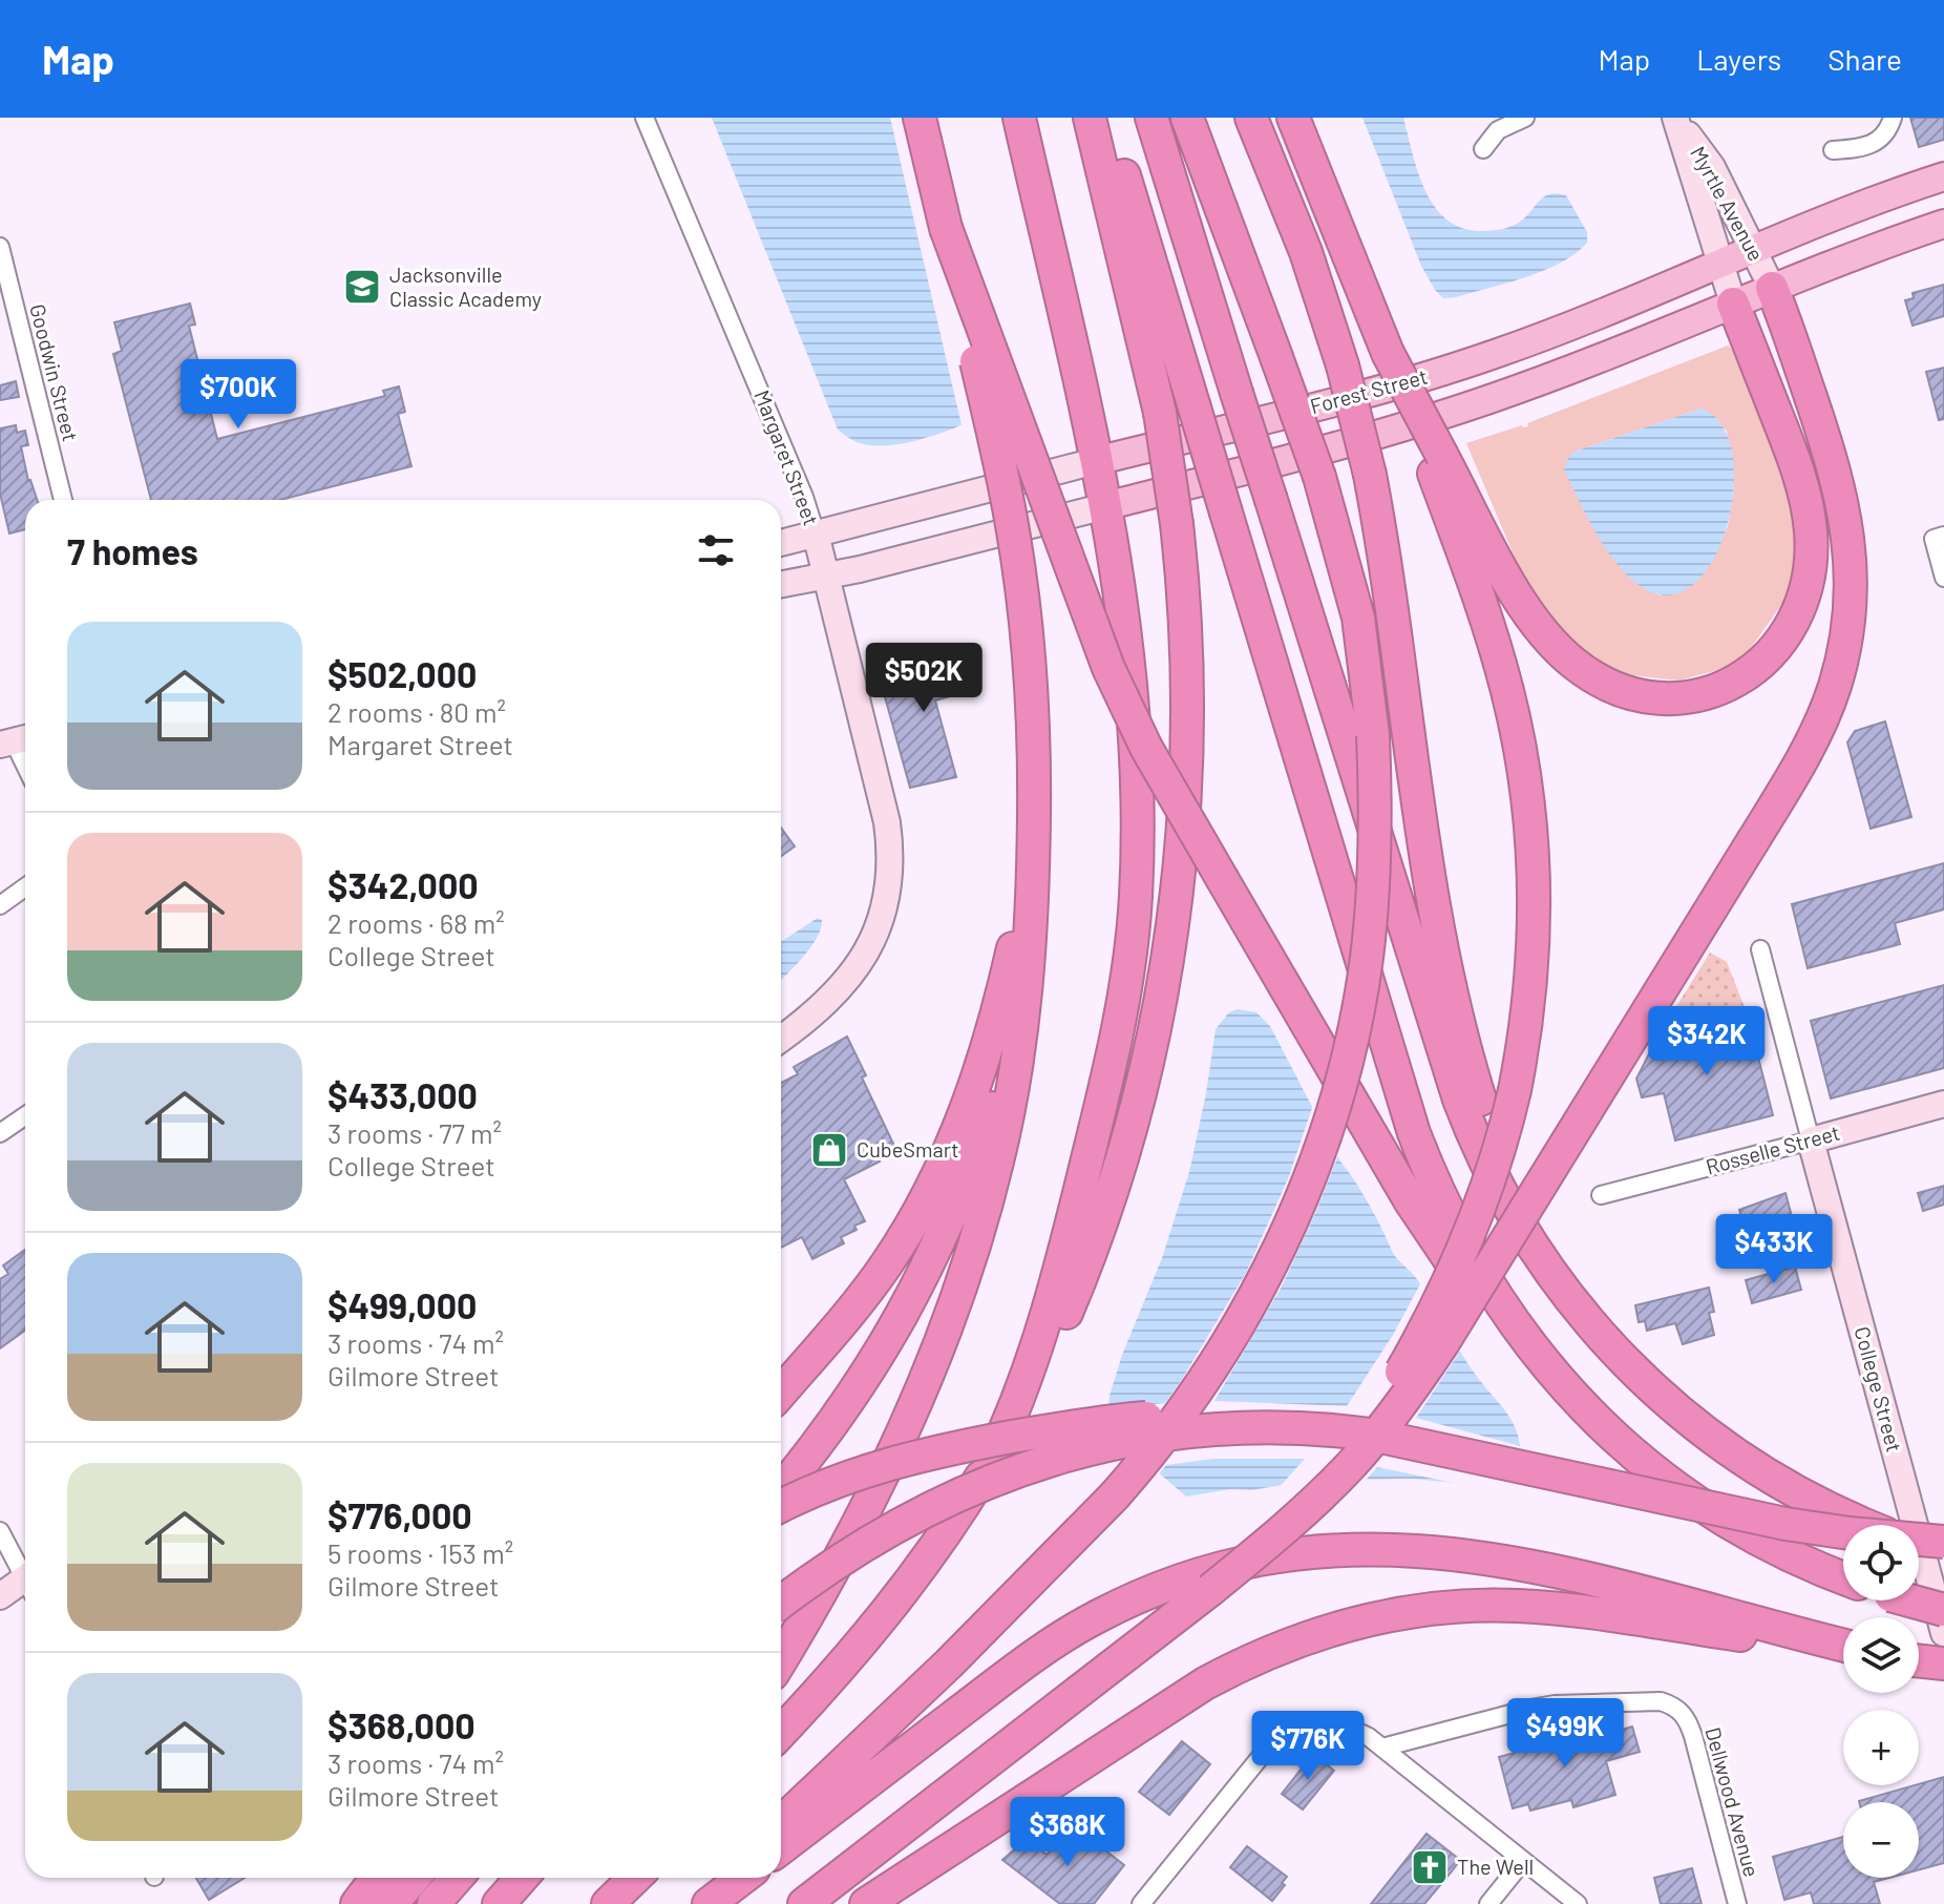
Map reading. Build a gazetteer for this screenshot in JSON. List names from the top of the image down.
{
  "streets": {
    "main road": [
      "Myrtle Avenue",
      "Forest Street",
      "Margaret Street",
      "Rosselle Street",
      "College Street"
    ],
    "street": ["Goodwin Street", "Dellwood Avenue"]
  },
  "crossings": [
    ["Myrtle Avenue", "Forest Street"],
    ["Forest Street", "Margaret Street"],
    ["Rosselle Street", "College Street"]
  ],
  "places": {
    "school or university": ["Jacksonville Classic Academy"],
    "shop": ["CubeSmart"],
    "church": ["The Well"]
  },
  "page": {
    "header": "Map",
    "nav": ["Map", "Layers", "Share"],
    "price": [
      "$700K",
      "$502K",
      "$342K",
      "$433K",
      "$499K",
      "$776K",
      "$368K"
    ],
    "heading": "7 homes",
    "list": [
      {
        "name": "$502,000",
        "note": "2 rooms · 80 m² · Margaret Street"
      },
      {
        "name": "$342,000",
        "note": "2 rooms · 68 m² · College Street"
      },
      {
        "name": "$433,000",
        "note": "3 rooms · 77 m² · College Street"
      },
      {
        "name": "$499,000",
        "note": "3 rooms · 74 m² · Gilmore Street"
      },
      {
        "name": "$776,000",
        "note": "5 rooms · 153 m² · Gilmore Street"
      },
      {
        "name": "$368,000",
        "note": "3 rooms · 74 m² · Gilmore Street"
      }
    ],
    "map_buttons": ["+", "−"]
  }
}
